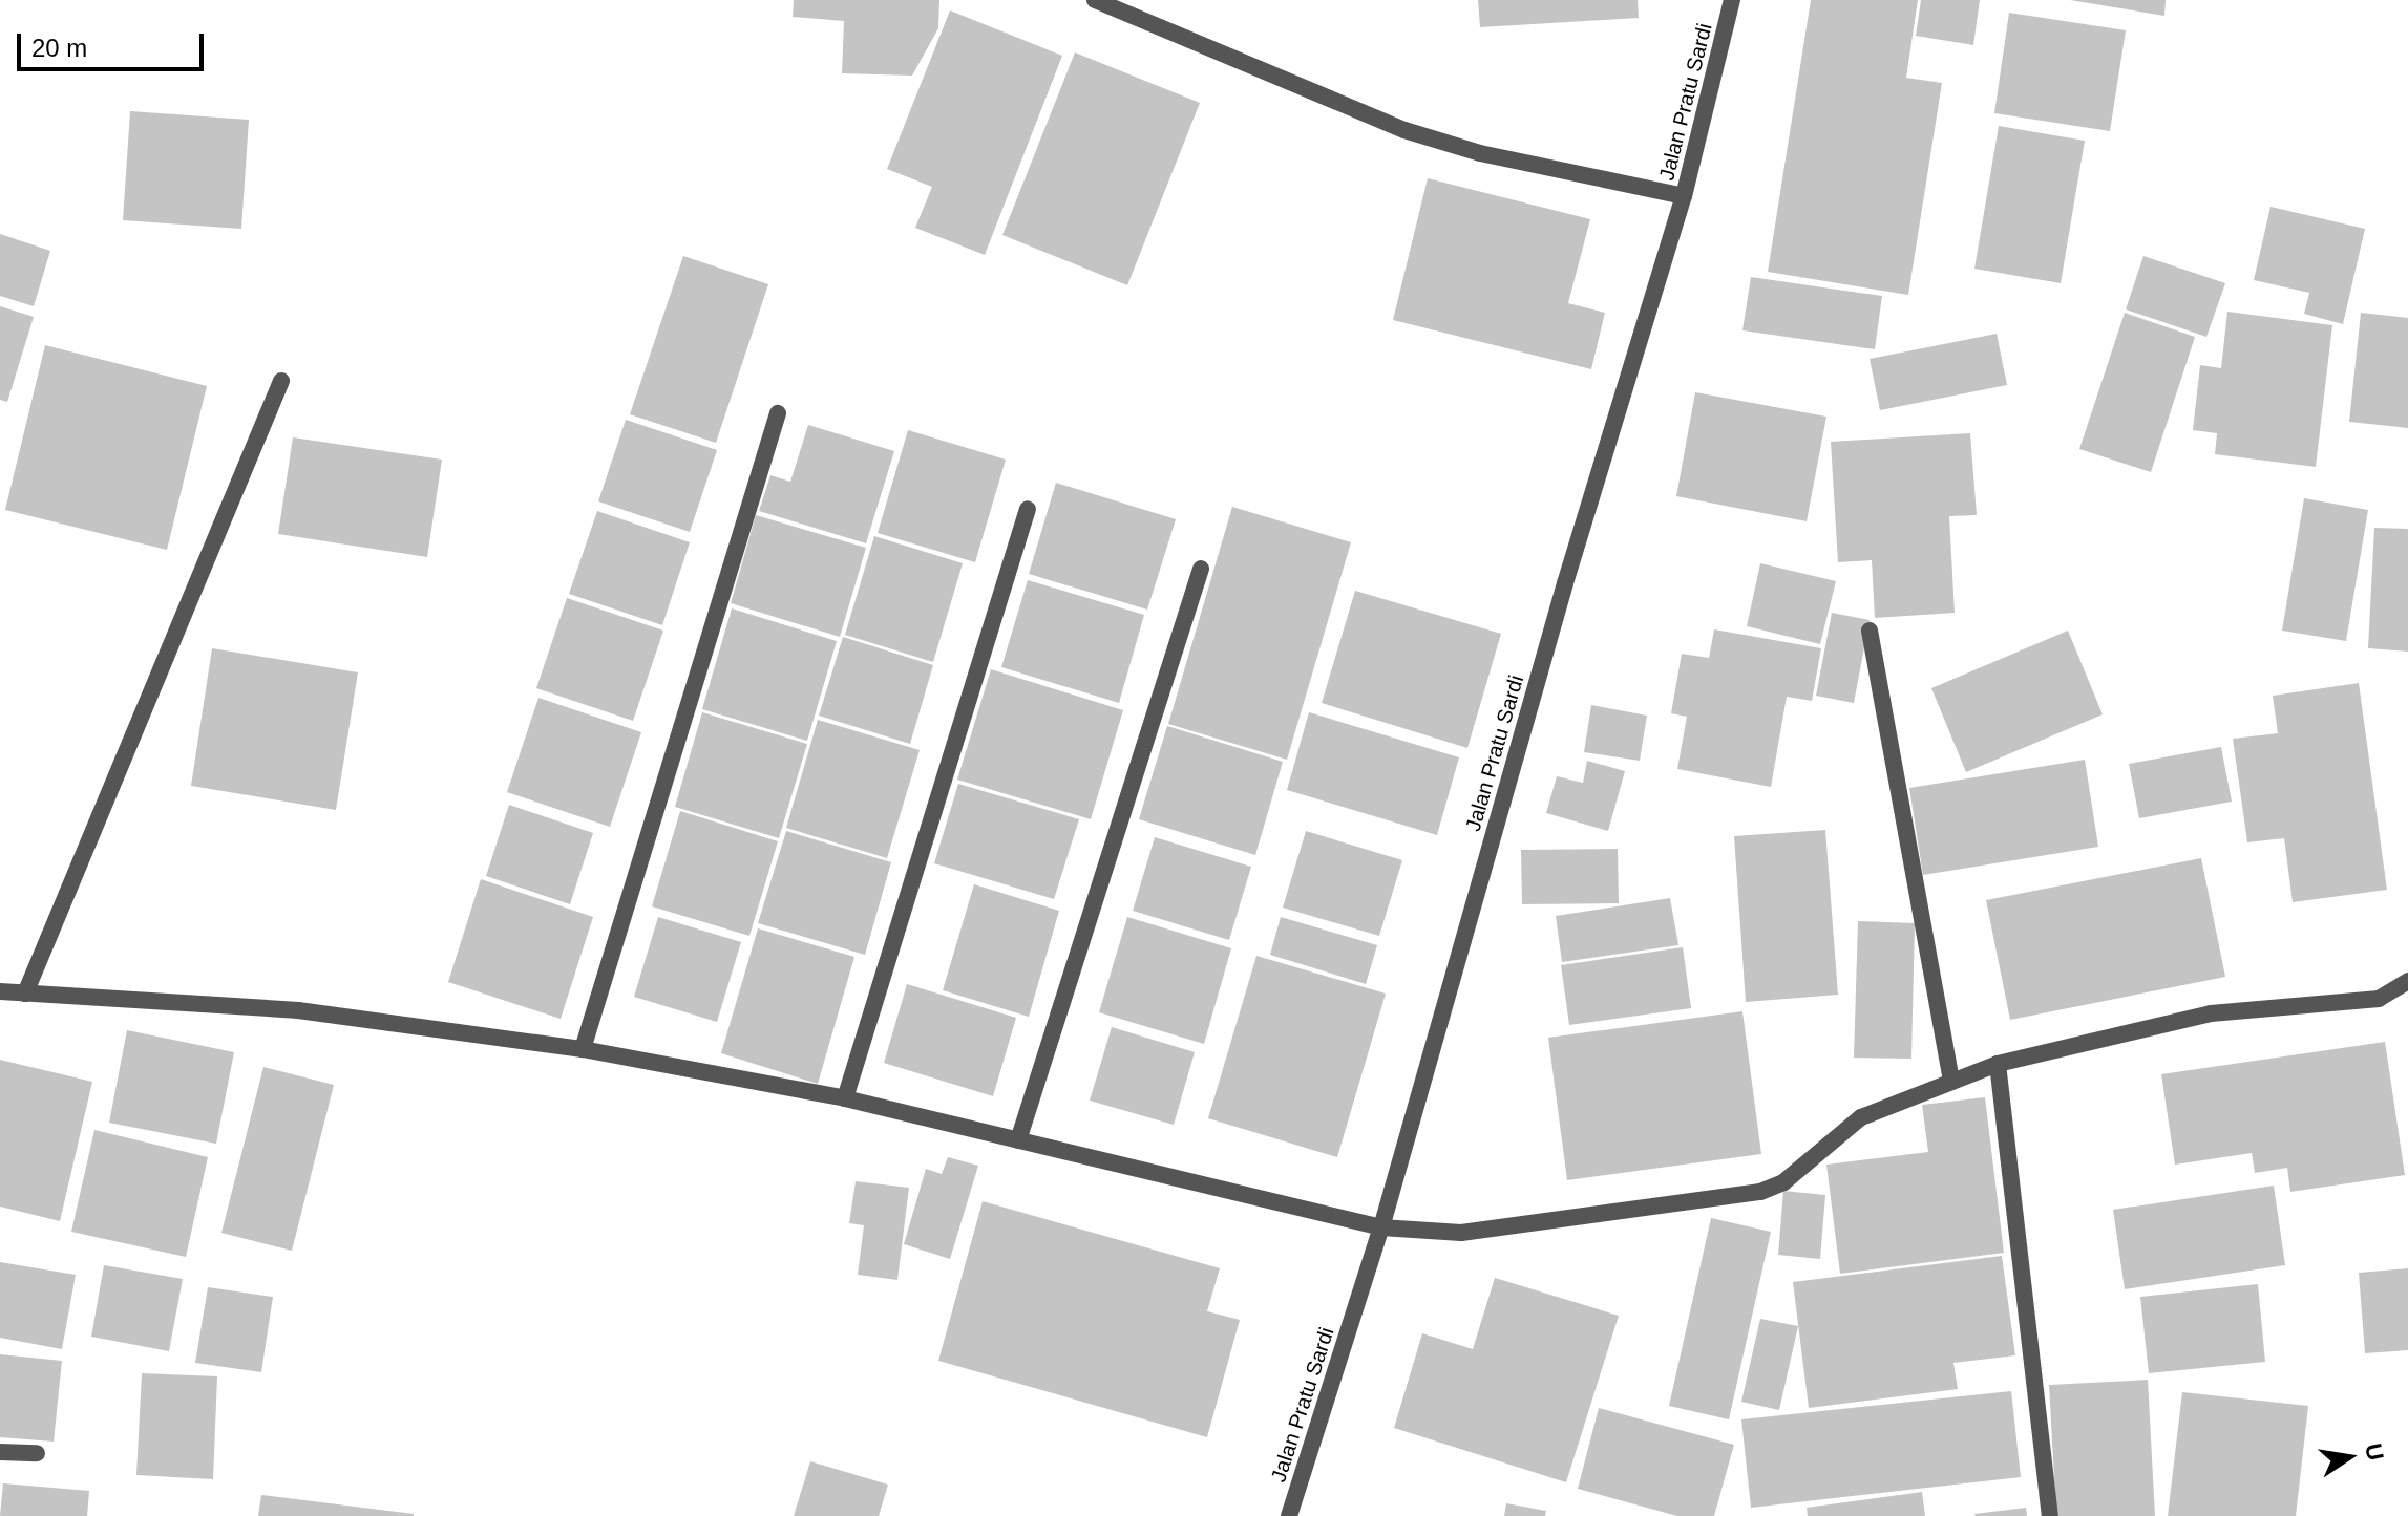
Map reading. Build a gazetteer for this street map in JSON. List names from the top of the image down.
{
  "streets": {
    "street": ["Jalan Pratu Sardi"]
  },
  "scale_bar": "20 m",
  "north": "right"
}
